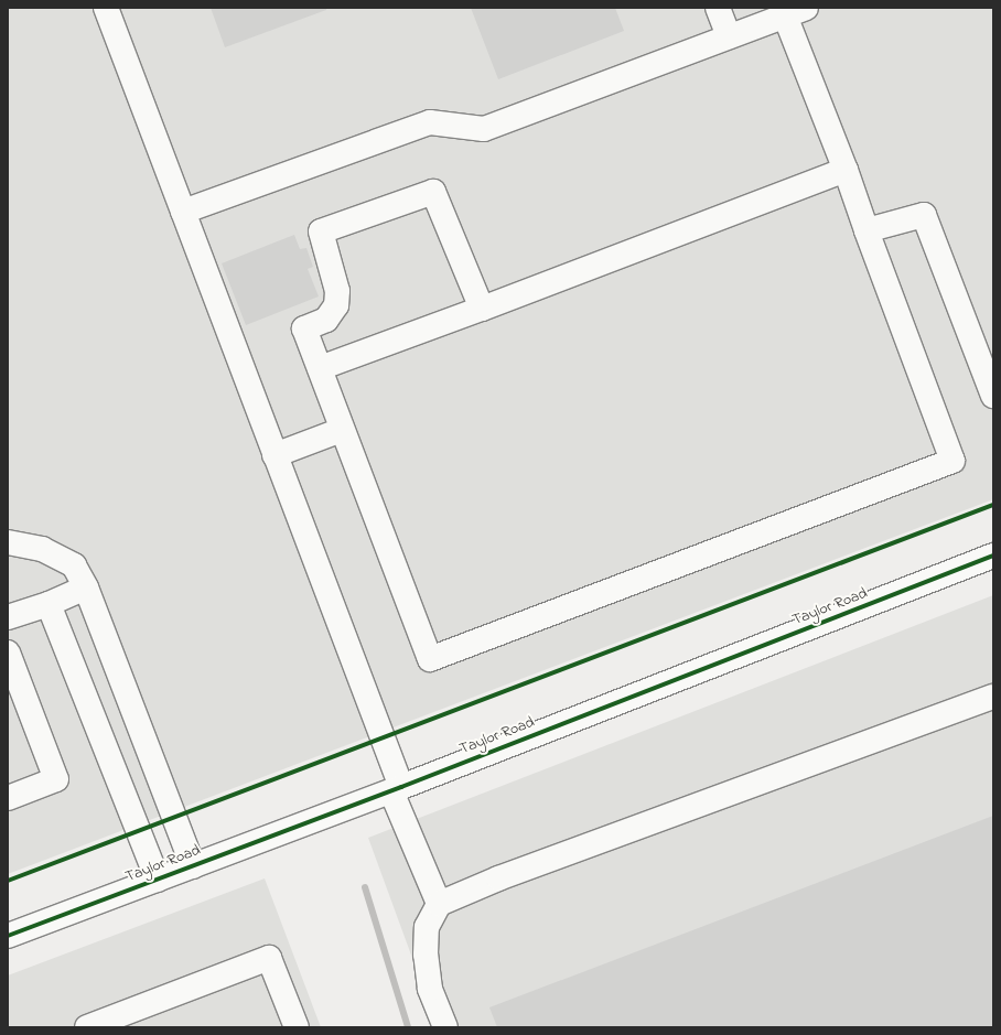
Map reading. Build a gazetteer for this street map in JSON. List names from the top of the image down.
{
  "streets": {
    "street": ["Taylor Road"]
  }
}
